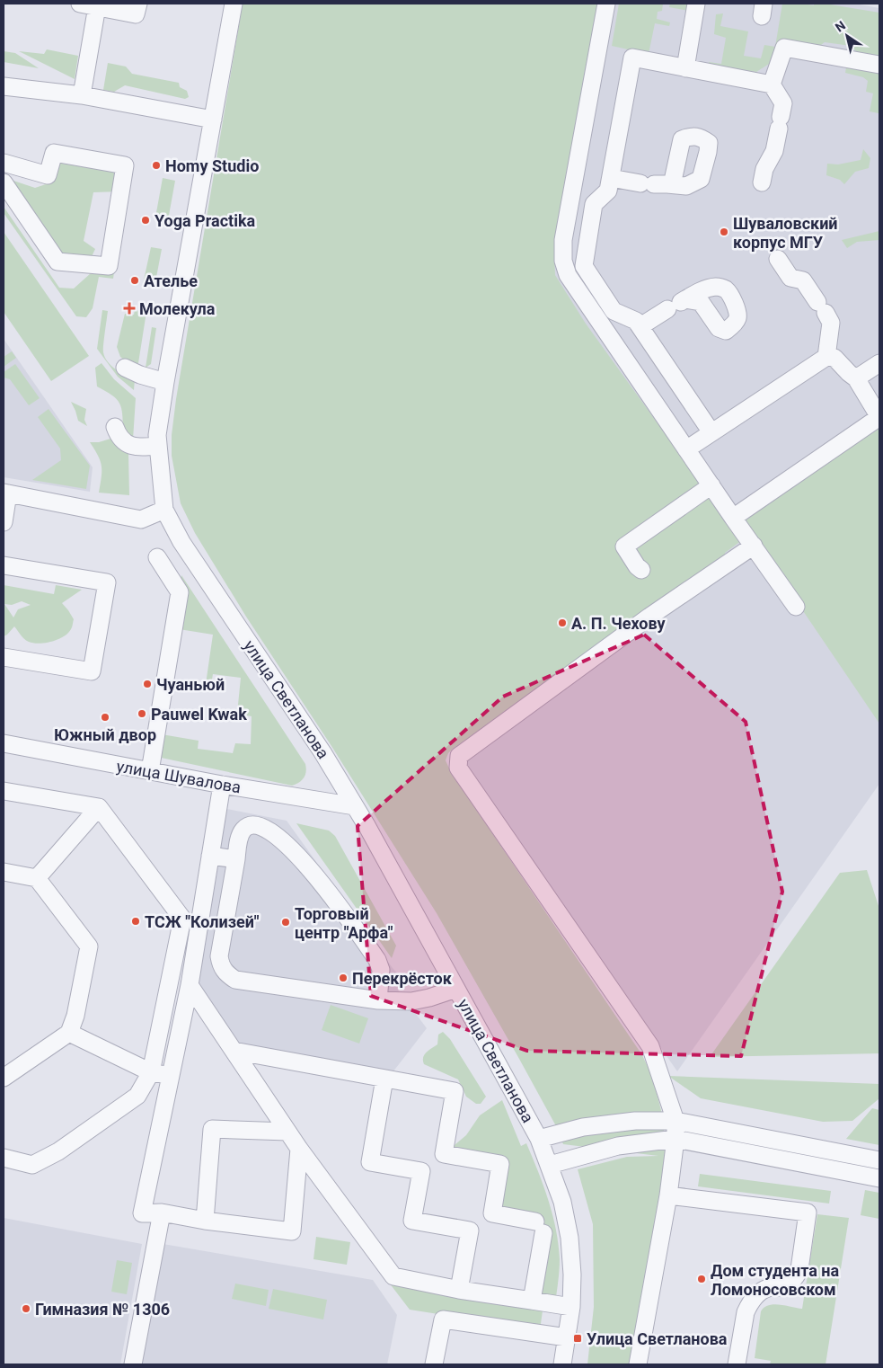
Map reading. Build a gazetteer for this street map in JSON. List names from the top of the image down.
{
  "streets": {
    "street": ["улица Светланова", "улица Шувалова"]
  },
  "crossings": [
    ["улица Светланова", "улица Шувалова"]
  ],
  "places": {
    "other": [
      "Homy Studio",
      "Yoga Practika",
      "Шуваловский корпус МГУ",
      "Ателье",
      "А. П. Чехову",
      "Чуаньюй",
      "Pauwel Kwak",
      "Южный двор",
      "ТСЖ \"Колизей\"",
      "Торговый центр \"Арфа\"",
      "Перекрёсток",
      "Дом студента на Ломоносовском",
      "Гимназия № 1306"
    ],
    "health": ["Молекула"],
    "transit": ["Улица Светланова"]
  },
  "north": "top left"
}
